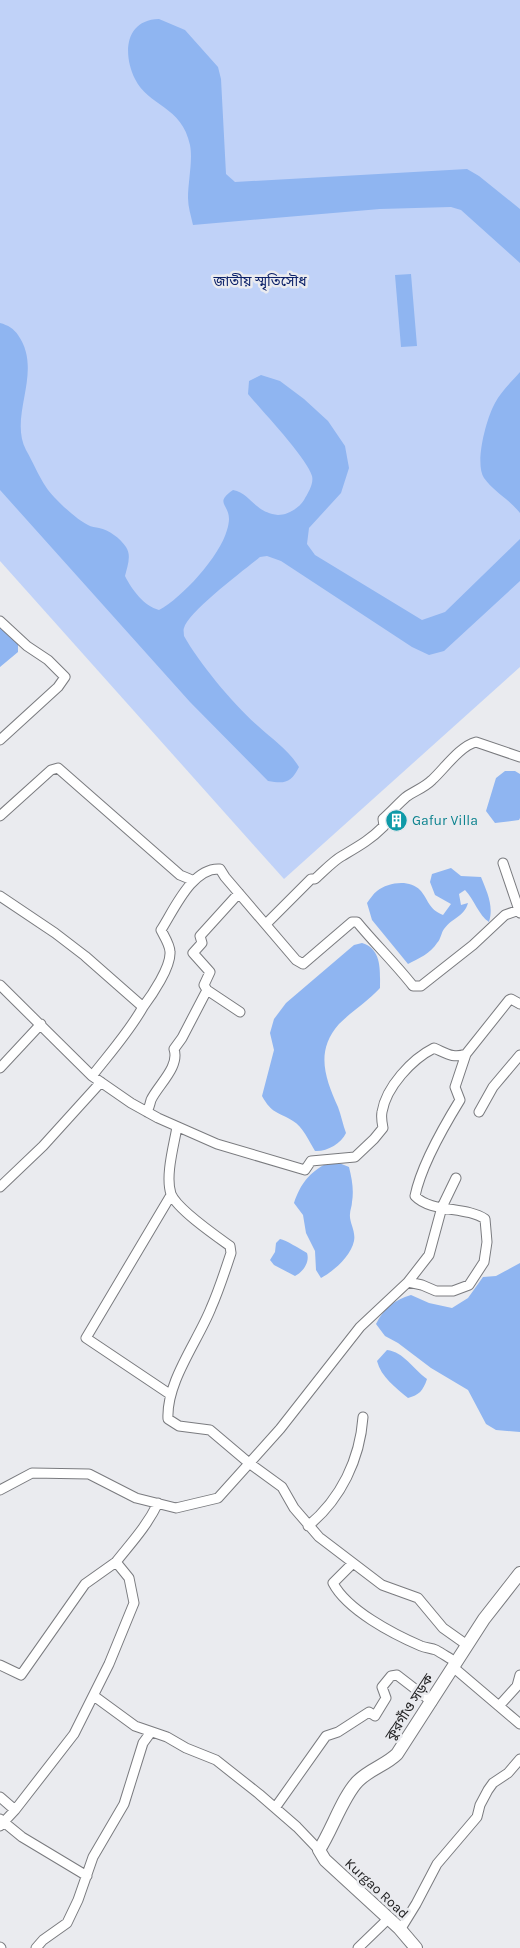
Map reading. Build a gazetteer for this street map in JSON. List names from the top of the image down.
{
  "streets": {
    "street": ["কুরগাঁও সড়ক", "Kurgao Road"]
  },
  "crossings": [
    ["কুরগাঁও সড়ক", "Kurgao Road"]
  ],
  "parks": ["জাতীয় স্মৃতিসৌধ"],
  "places": {
    "building": ["Gafur Villa"]
  }
}
